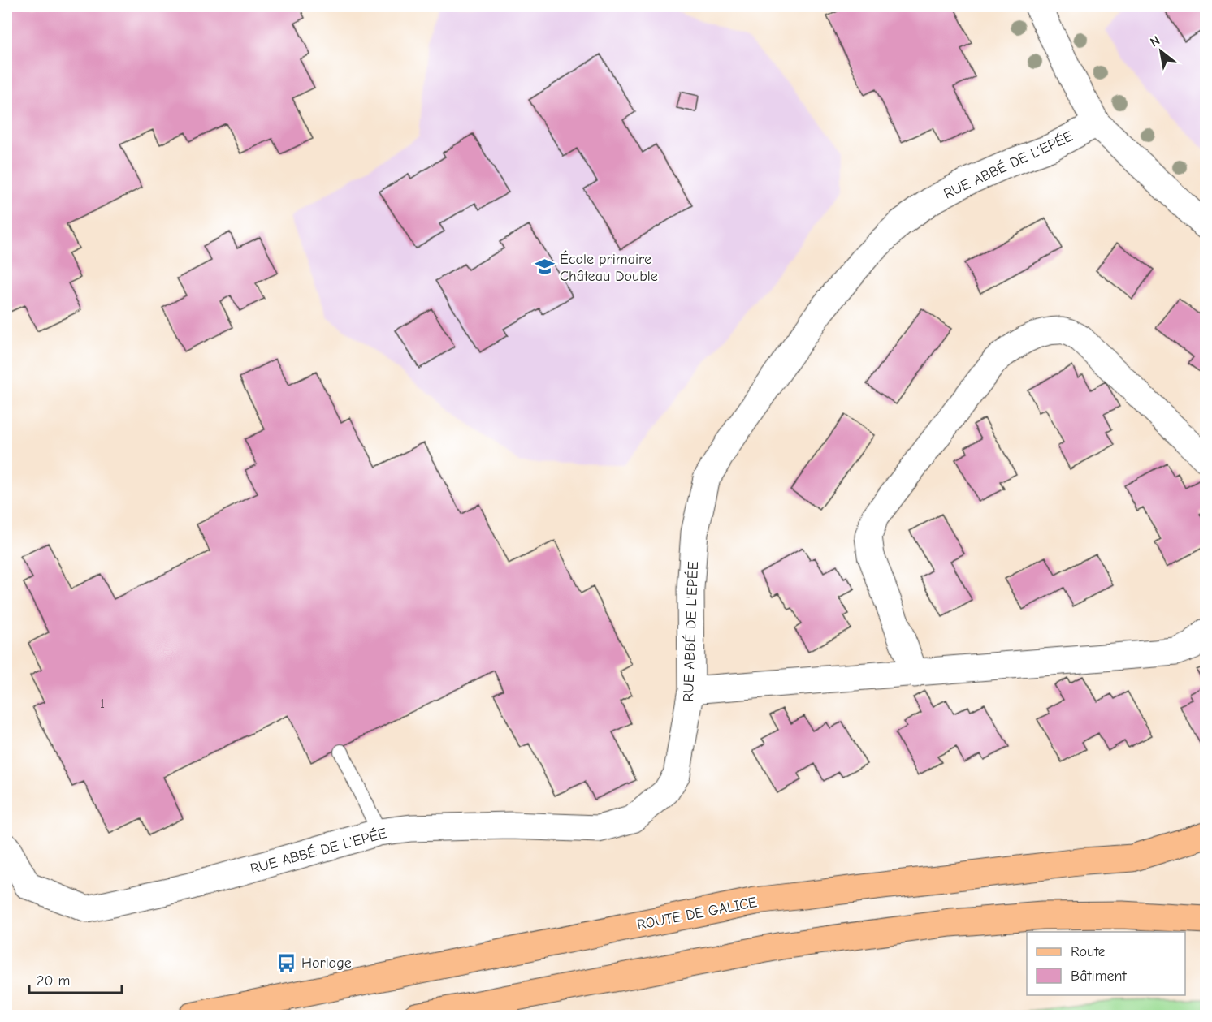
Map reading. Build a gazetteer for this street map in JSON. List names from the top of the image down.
{
  "streets": {
    "main road": ["ROUTE DE GALICE"],
    "street": ["RUE ABBÉ DE L'EPÉE"]
  },
  "places": {
    "school or university": ["École primaire Château Double"],
    "bus stop": ["Horloge"]
  },
  "house_numbers": ["1"],
  "legend": ["Route", "Bâtiment"],
  "scale_bar": "20 m",
  "north": "top left"
}
